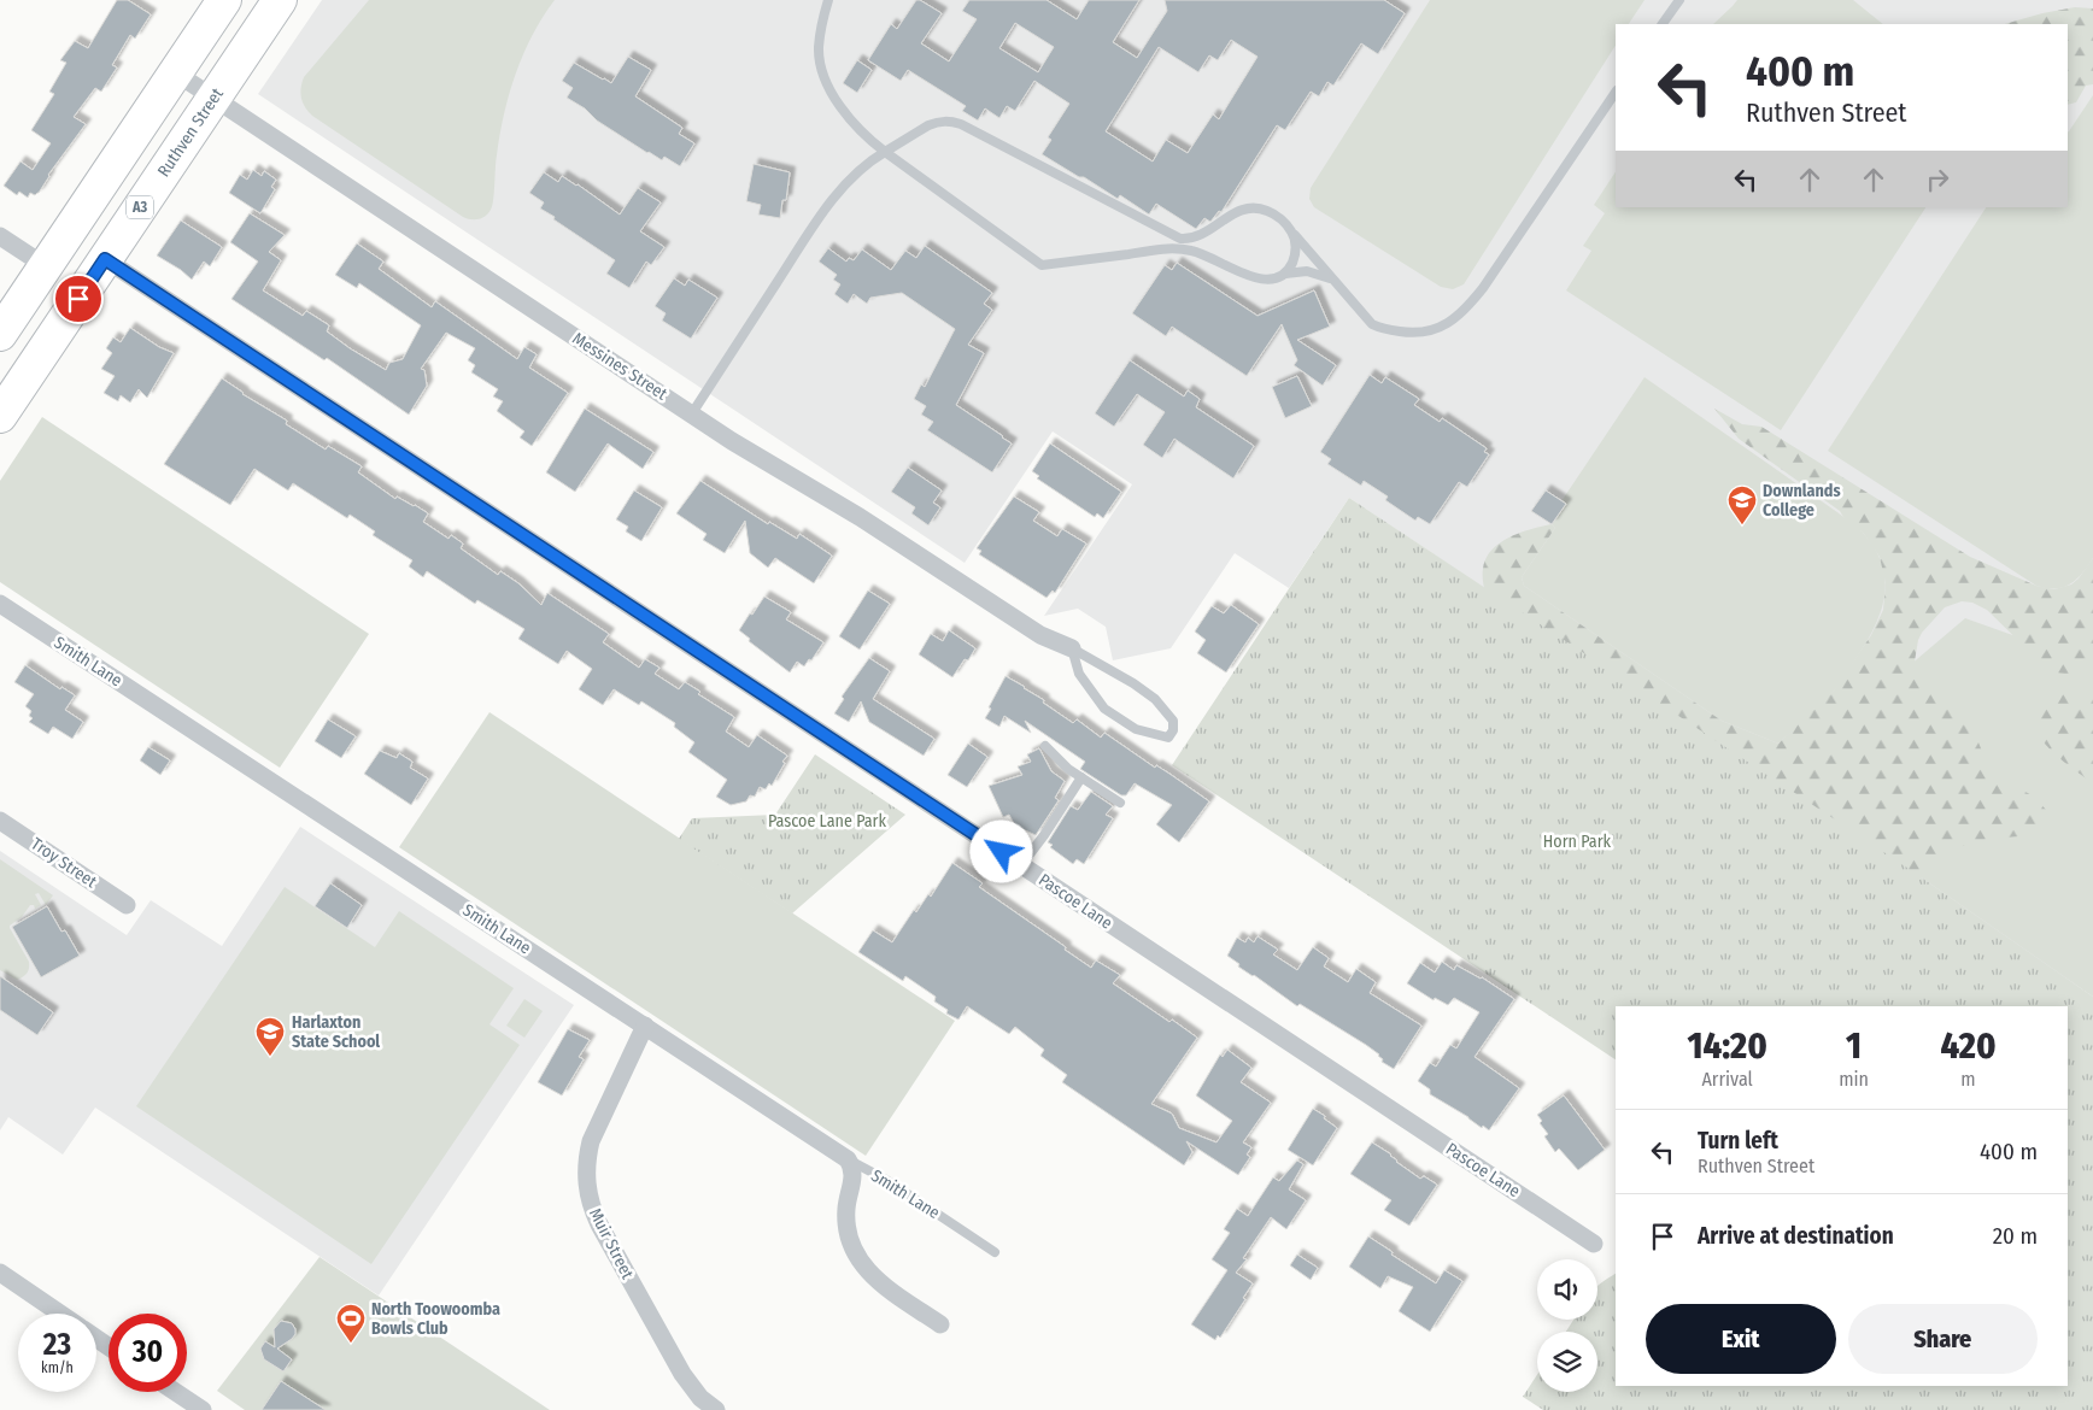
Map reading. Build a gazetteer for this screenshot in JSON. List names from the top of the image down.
{
  "streets": {
    "highway": ["Ruthven Street", "A3"],
    "street": [
      "Messines Street",
      "Smith Lane",
      "Troy Street",
      "Pascoe Lane",
      "Muir Street"
    ]
  },
  "crossings": [
    ["Ruthven Street", "Messines Street"],
    ["Ruthven Street", "Pascoe Lane"],
    ["Smith Lane", "Muir Street"]
  ],
  "parks": ["Pascoe Lane Park", "Horn Park"],
  "places": {
    "school or university": ["Downlands College", "Harlaxton State School"],
    "sports": ["North Toowoomba Bowls Club"]
  },
  "page": {
    "turn": ["400 m", "Ruthven Street"],
    "eta": [
      "14:20",
      "Arrival",
      "1",
      "min",
      "420",
      "m"
    ],
    "list": [
      {
        "name": "Turn left",
        "note": "Ruthven Street",
        "value": "400 m"
      },
      {
        "name": "Arrive at destination",
        "value": "20 m"
      }
    ],
    "buttons": ["Exit", "Share"],
    "speed": "23 km/h",
    "limit": "30"
  }
}
